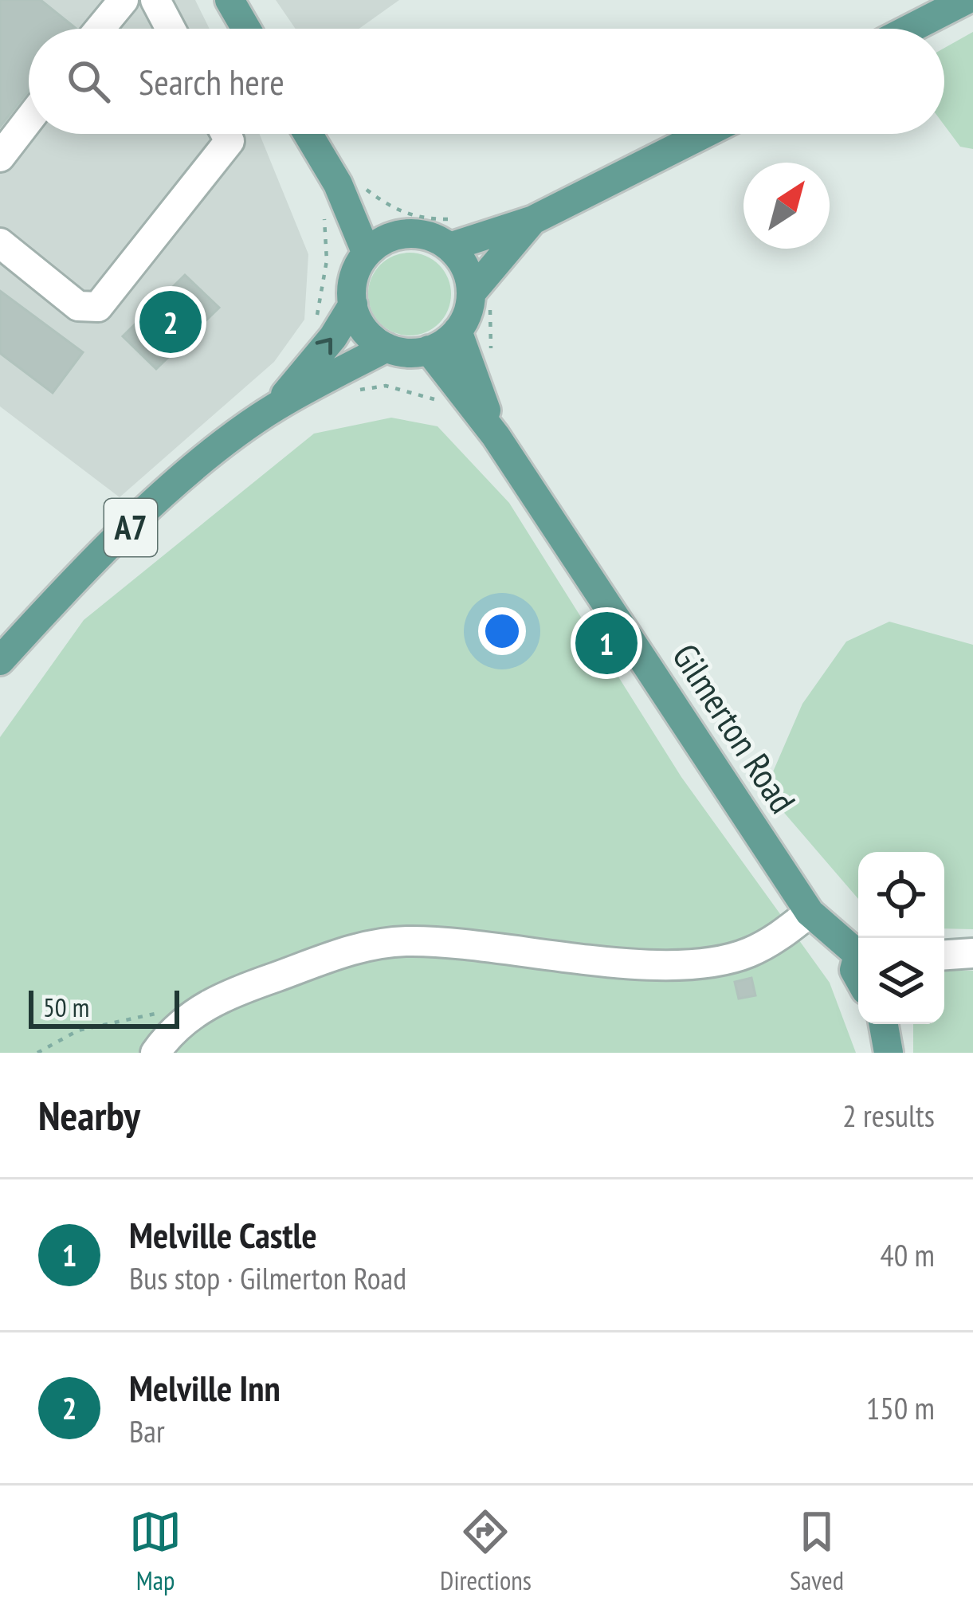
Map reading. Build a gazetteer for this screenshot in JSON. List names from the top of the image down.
{
  "streets": {
    "main road": ["A7", "Gilmerton Road"]
  },
  "crossings": [
    ["A7", "Gilmerton Road"]
  ],
  "scale_bar": "50 m",
  "north": "top right",
  "page": {
    "search": "Search here",
    "pins": ["2", "1"],
    "scale": "50 m",
    "heading": ["Nearby", "2 results"],
    "list": [
      {
        "mark": "1",
        "name": "Melville Castle",
        "note": "Bus stop · Gilmerton Road",
        "value": "40 m"
      },
      {
        "mark": "2",
        "name": "Melville Inn",
        "note": "Bar",
        "value": "150 m"
      }
    ],
    "nav": ["Map", "Directions", "Saved"]
  }
}
